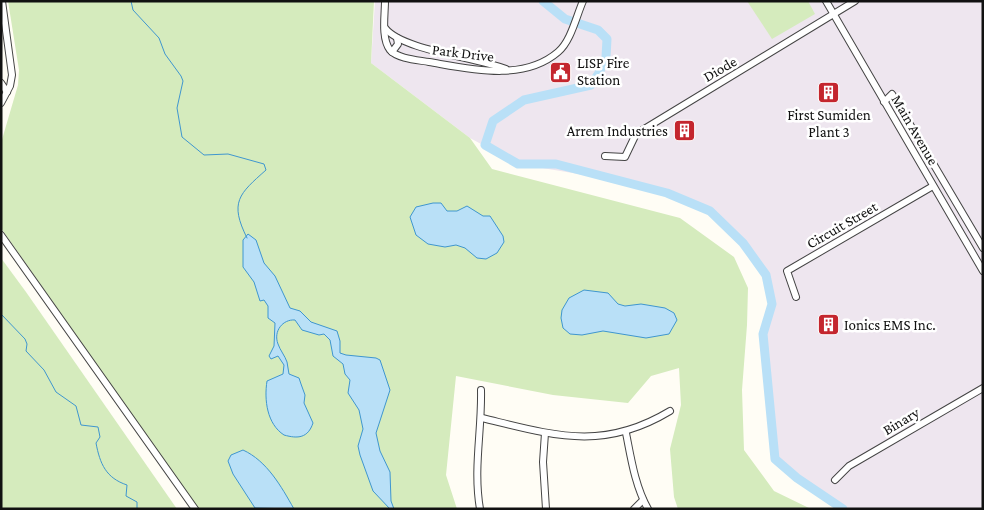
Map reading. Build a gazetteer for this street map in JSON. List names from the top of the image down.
{
  "streets": {
    "street": [
      "Park Drive",
      "Diode",
      "Main Avenue",
      "Circuit Street",
      "Binary"
    ]
  },
  "crossings": [
    ["Diode", "Main Avenue"],
    ["Main Avenue", "Circuit Street"]
  ],
  "places": {
    "public building": ["LISP Fire Station"],
    "building": ["First Sumiden Plant 3", "Arrem Industries", "Ionics EMS Inc."]
  }
}
